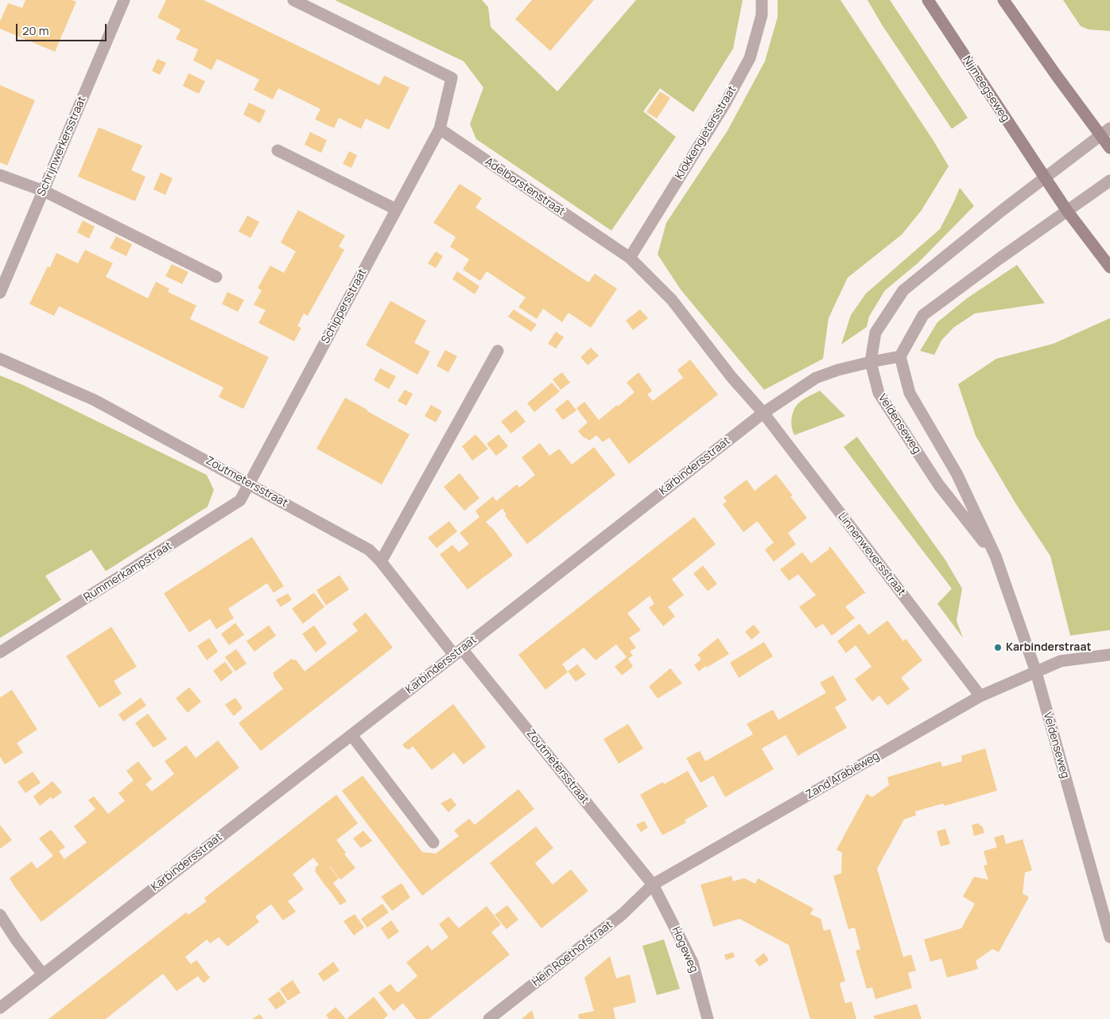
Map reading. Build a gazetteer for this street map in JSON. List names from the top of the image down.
{
  "streets": {
    "main road": ["Nijmeegseweg"],
    "street": [
      "Klokkengietersstraat",
      "Schrijnwerkersstraat",
      "Adelborstenstraat",
      "Schippersstraat",
      "Veldenseweg",
      "Karbindersstraat",
      "Zoutmetersstraat",
      "Linnenweversstraat",
      "Rummerkampstraat",
      "Zand Arabiëweg",
      "Hogeweg",
      "Hein Roethofstraat"
    ]
  },
  "crossings": [
    ["Nijmeegseweg", "Veldenseweg"],
    ["Klokkengietersstraat", "Adelborstenstraat"],
    ["Adelborstenstraat", "Schippersstraat"],
    ["Adelborstenstraat", "Karbindersstraat"],
    ["Adelborstenstraat", "Linnenweversstraat"],
    ["Schippersstraat", "Zoutmetersstraat"],
    ["Schippersstraat", "Rummerkampstraat"],
    ["Veldenseweg", "Karbindersstraat"],
    ["Veldenseweg", "Zand Arabiëweg"],
    ["Karbindersstraat", "Zoutmetersstraat"],
    ["Karbindersstraat", "Linnenweversstraat"],
    ["Zoutmetersstraat", "Rummerkampstraat"],
    ["Zoutmetersstraat", "Zand Arabiëweg"],
    ["Zoutmetersstraat", "Hogeweg"],
    ["Zoutmetersstraat", "Hein Roethofstraat"],
    ["Linnenweversstraat", "Zand Arabiëweg"],
    ["Zand Arabiëweg", "Hogeweg"],
    ["Zand Arabiëweg", "Hein Roethofstraat"],
    ["Hogeweg", "Hein Roethofstraat"]
  ],
  "places": ["Karbinderstraat"],
  "scale_bar": "20 m"
}
